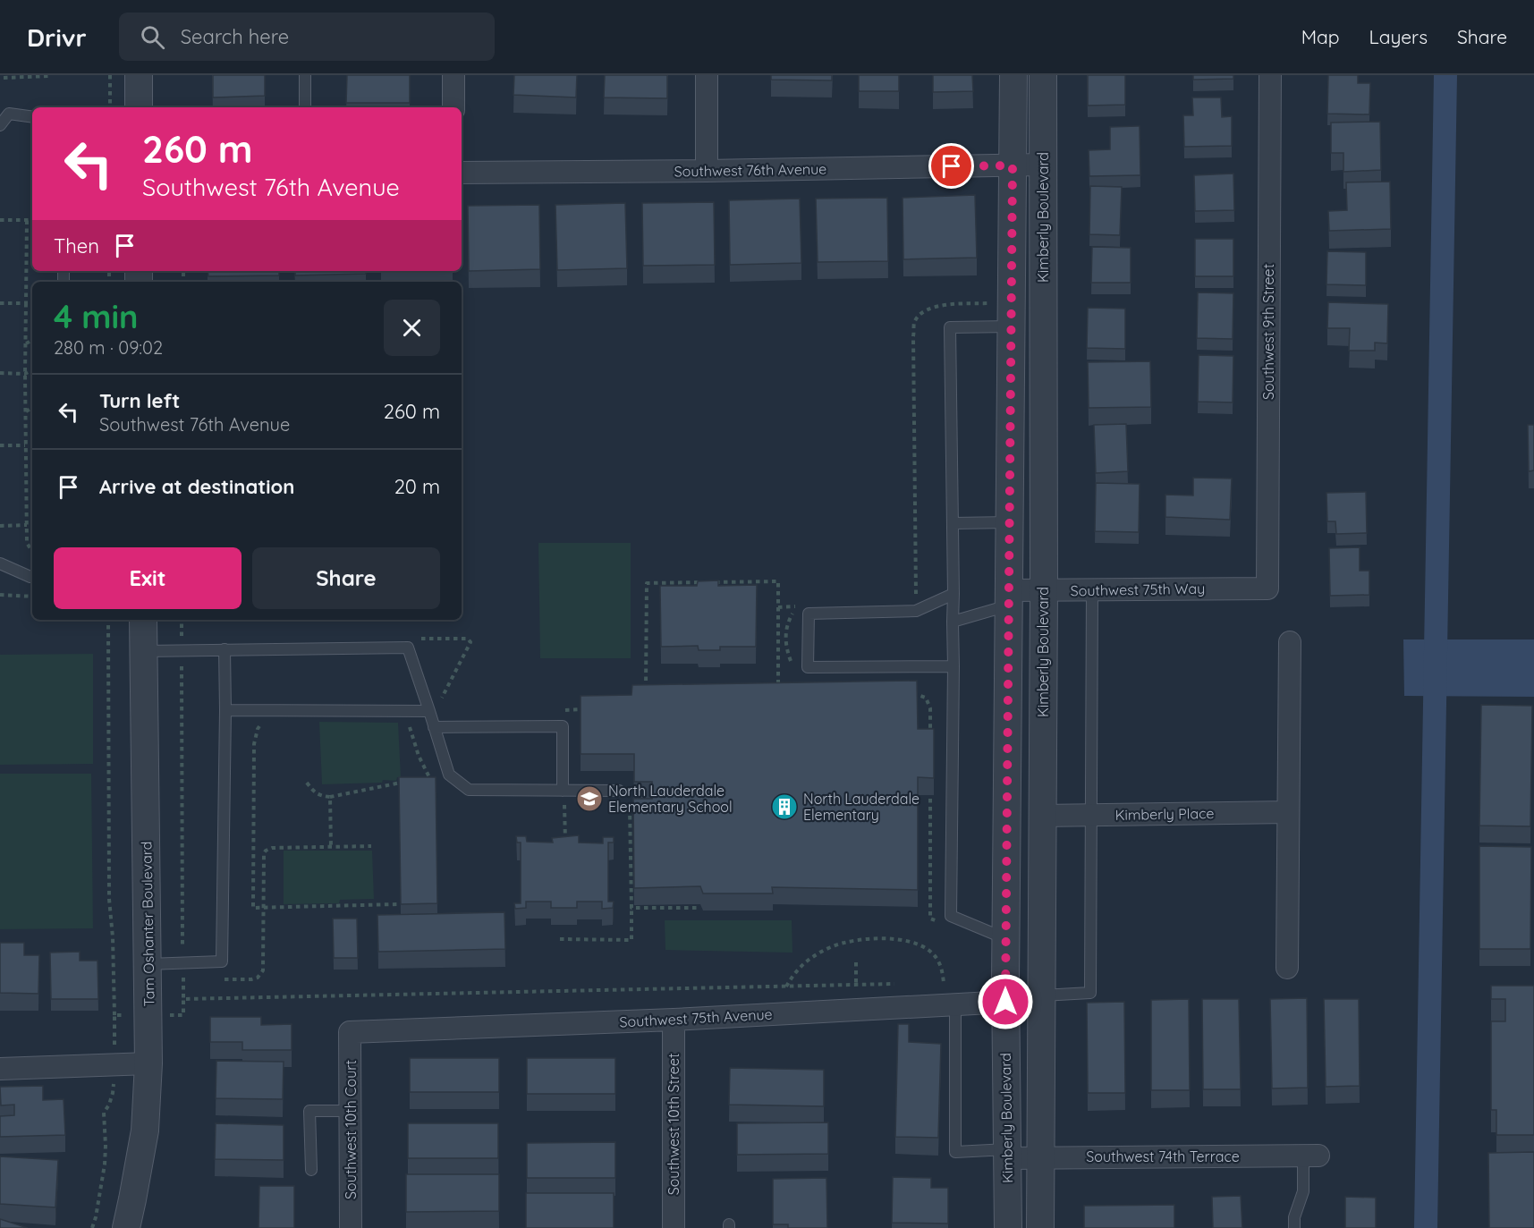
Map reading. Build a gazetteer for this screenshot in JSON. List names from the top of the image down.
{
  "streets": {
    "street": [
      "Southwest 76th Avenue",
      "Kimberly Boulevard",
      "Southwest 9th Street",
      "Southwest 75th Way",
      "Kimberly Place",
      "Tam Oshanter Boulevard",
      "Southwest 75th Avenue",
      "Southwest 10th Street",
      "Southwest 10th Court",
      "Southwest 74th Terrace"
    ]
  },
  "crossings": [
    ["Southwest 76th Avenue", "Kimberly Boulevard"],
    ["Kimberly Boulevard", "Southwest 75th Way"],
    ["Kimberly Boulevard", "Kimberly Place"],
    ["Kimberly Boulevard", "Southwest 75th Avenue"],
    ["Kimberly Boulevard", "Southwest 74th Terrace"],
    ["Southwest 9th Street", "Southwest 75th Way"],
    ["Southwest 75th Avenue", "Southwest 10th Street"],
    ["Southwest 75th Avenue", "Southwest 10th Court"]
  ],
  "places": {
    "school or university": ["North Lauderdale Elementary School"],
    "building": ["North Lauderdale Elementary"]
  },
  "page": {
    "header": "Drivr",
    "search": "Search here",
    "nav": ["Map", "Layers", "Share"],
    "turn": ["260 m", "Southwest 76th Avenue"],
    "then": "Then",
    "heading": ["4 min", "280 m · 09:02"],
    "list": [
      {
        "name": "Turn left",
        "note": "Southwest 76th Avenue",
        "value": "260 m"
      },
      {
        "name": "Arrive at destination",
        "value": "20 m"
      }
    ],
    "buttons": ["Exit", "Share"]
  }
}
